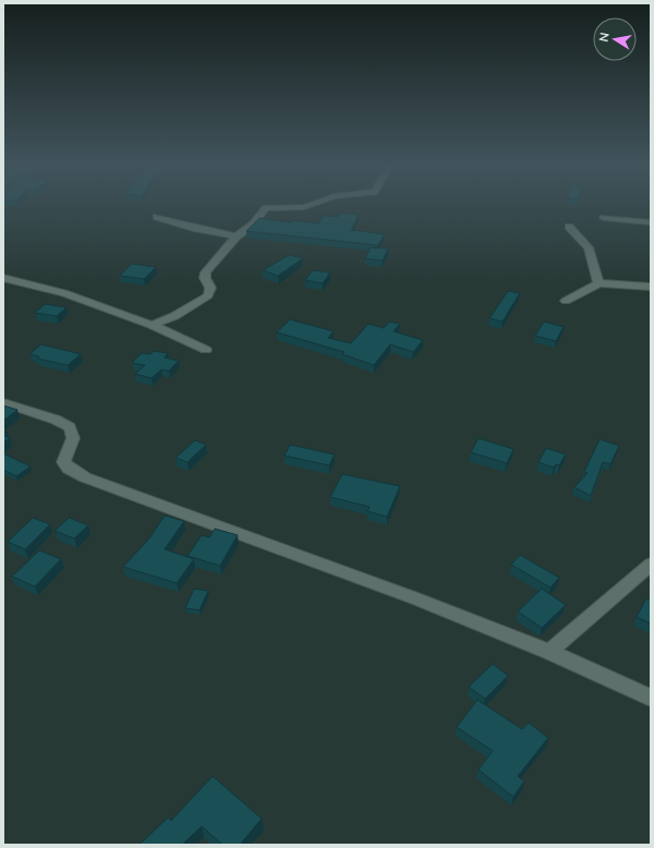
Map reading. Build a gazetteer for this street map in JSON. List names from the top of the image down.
{
  "north": "left"
}
